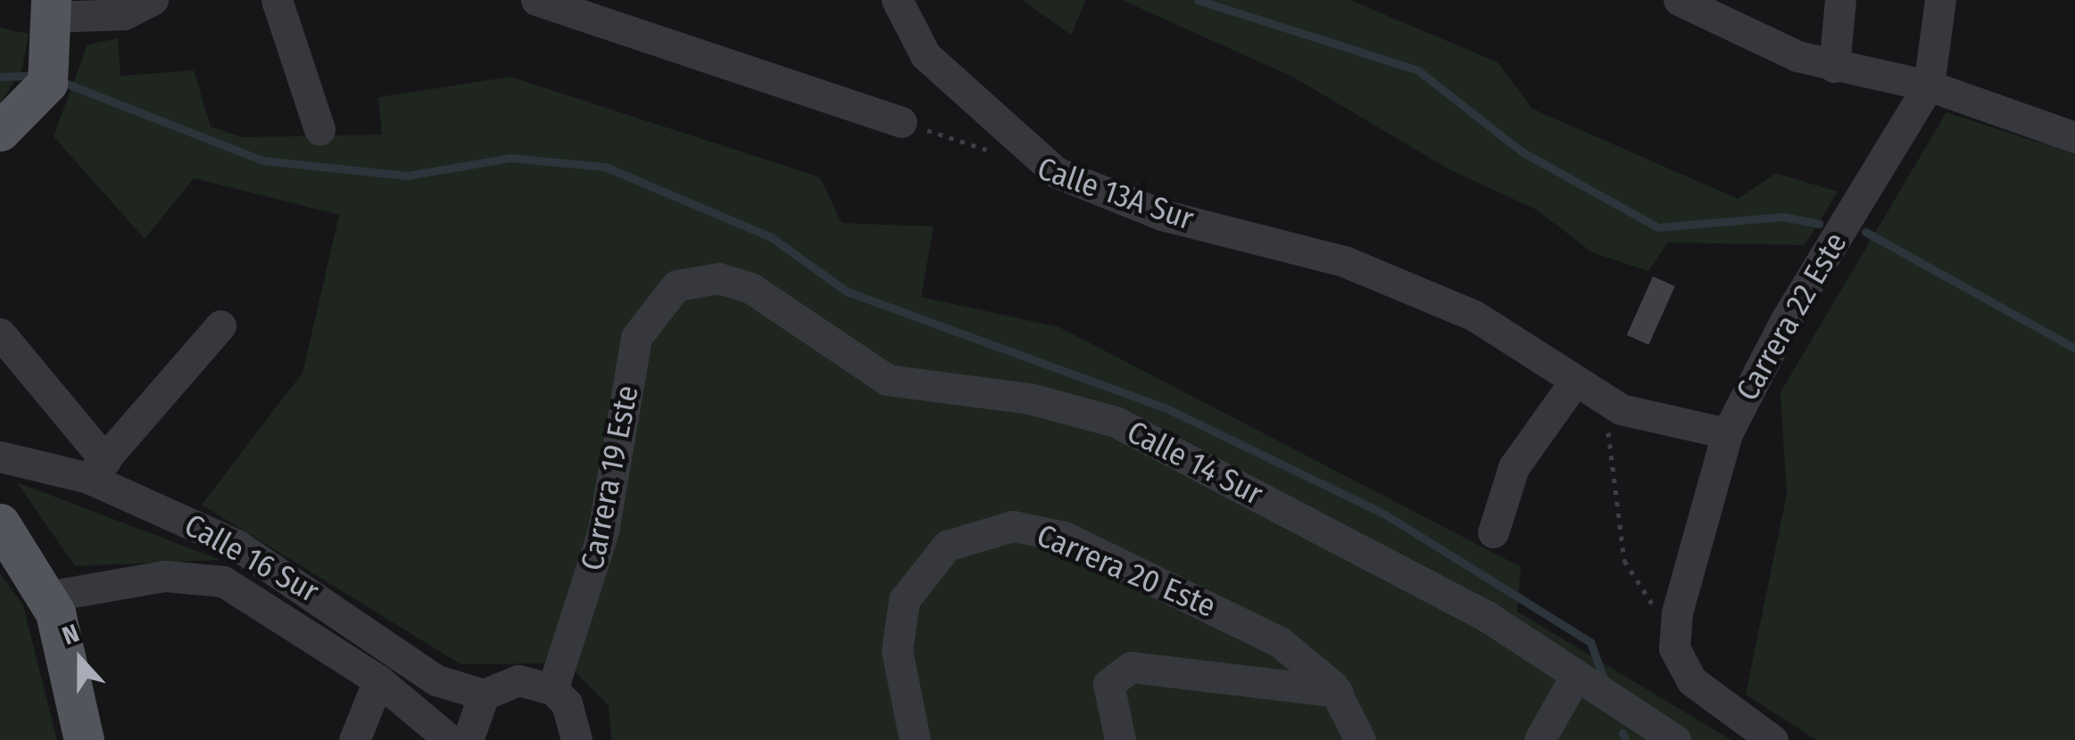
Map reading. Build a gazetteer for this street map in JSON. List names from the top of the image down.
{
  "streets": {
    "street": [
      "Calle 13A Sur",
      "Carrera 22 Este",
      "Calle 14 Sur",
      "Carrera 19 Este",
      "Calle 16 Sur",
      "Carrera 20 Este"
    ]
  },
  "crossings": [
    ["Calle 13A Sur", "Carrera 22 Este"],
    ["Calle 14 Sur", "Carrera 19 Este"]
  ],
  "north": "top"
}
